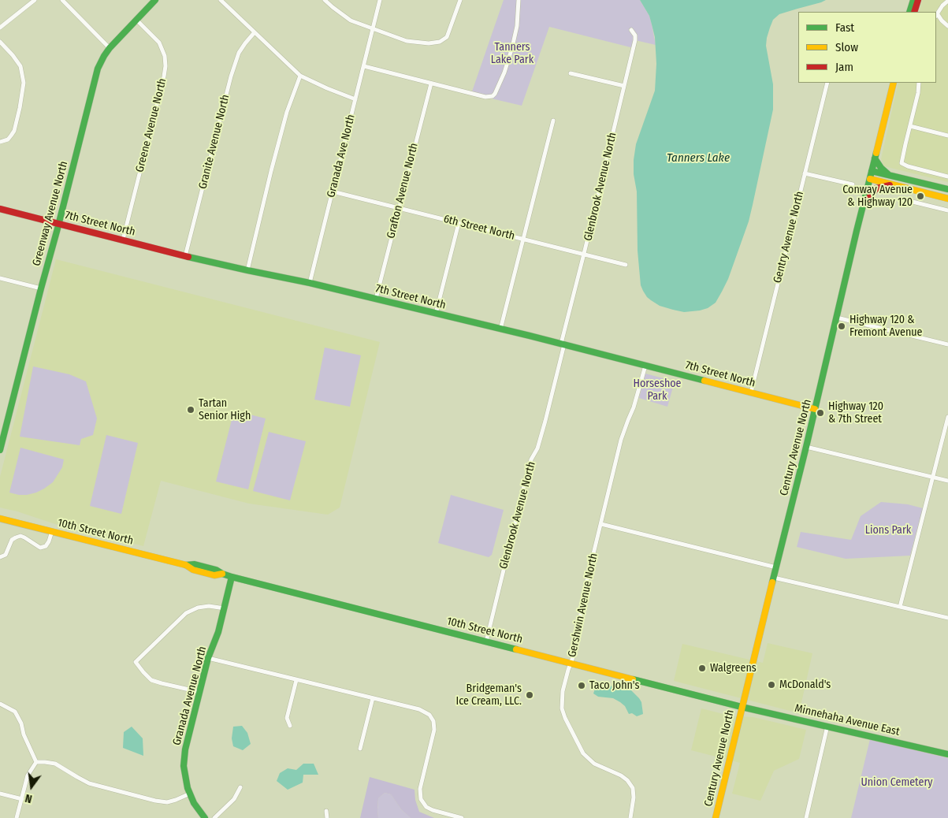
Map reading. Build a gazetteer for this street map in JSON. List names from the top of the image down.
{
  "streets": {
    "main road": [
      "Greenway Avenue North",
      "7th Street North",
      "Century Avenue North",
      "10th Street North",
      "Granada Avenue North",
      "Minnehaha Avenue East"
    ],
    "street": [
      "Greene Avenue North",
      "Granite Avenue North",
      "Granada Ave North",
      "Glenbrook Avenue North",
      "Grafton Avenue North",
      "6th Street North",
      "Gentry Avenue North",
      "Gershwin Avenue North"
    ]
  },
  "crossings": [
    ["Greene Avenue North", "Greenway Avenue North"],
    ["Greene Avenue North", "7th Street North"],
    ["Granite Avenue North", "7th Street North"],
    ["Granada Ave North", "7th Street North"],
    ["Granada Ave North", "6th Street North"],
    ["Glenbrook Avenue North", "7th Street North"],
    ["Glenbrook Avenue North", "6th Street North"],
    ["Glenbrook Avenue North", "10th Street North"],
    ["Grafton Avenue North", "7th Street North"],
    ["Grafton Avenue North", "6th Street North"],
    ["Greenway Avenue North", "7th Street North"],
    ["7th Street North", "Gentry Avenue North"],
    ["7th Street North", "Century Avenue North"],
    ["7th Street North", "Gershwin Avenue North"],
    ["Century Avenue North", "10th Street North"],
    ["Century Avenue North", "Minnehaha Avenue East"],
    ["10th Street North", "Gershwin Avenue North"],
    ["10th Street North", "Granada Avenue North"],
    ["10th Street North", "Minnehaha Avenue East"]
  ],
  "water": ["Tanners Lake"],
  "parks": [
    "Tanners Lake Park",
    "Horseshoe Park",
    "Lions Park",
    "Union Cemetery"
  ],
  "places": [
    "Conway Avenue & Highway 120",
    "Highway 120 & Fremont Avenue",
    "Tartan Senior High",
    "Highway 120 & 7th Street",
    "Walgreens",
    "McDonald's",
    "Taco John's",
    "Bridgeman's Ice Cream, LLC."
  ],
  "legend": ["Fast", "Slow", "Jam"],
  "north": "bottom"
}
